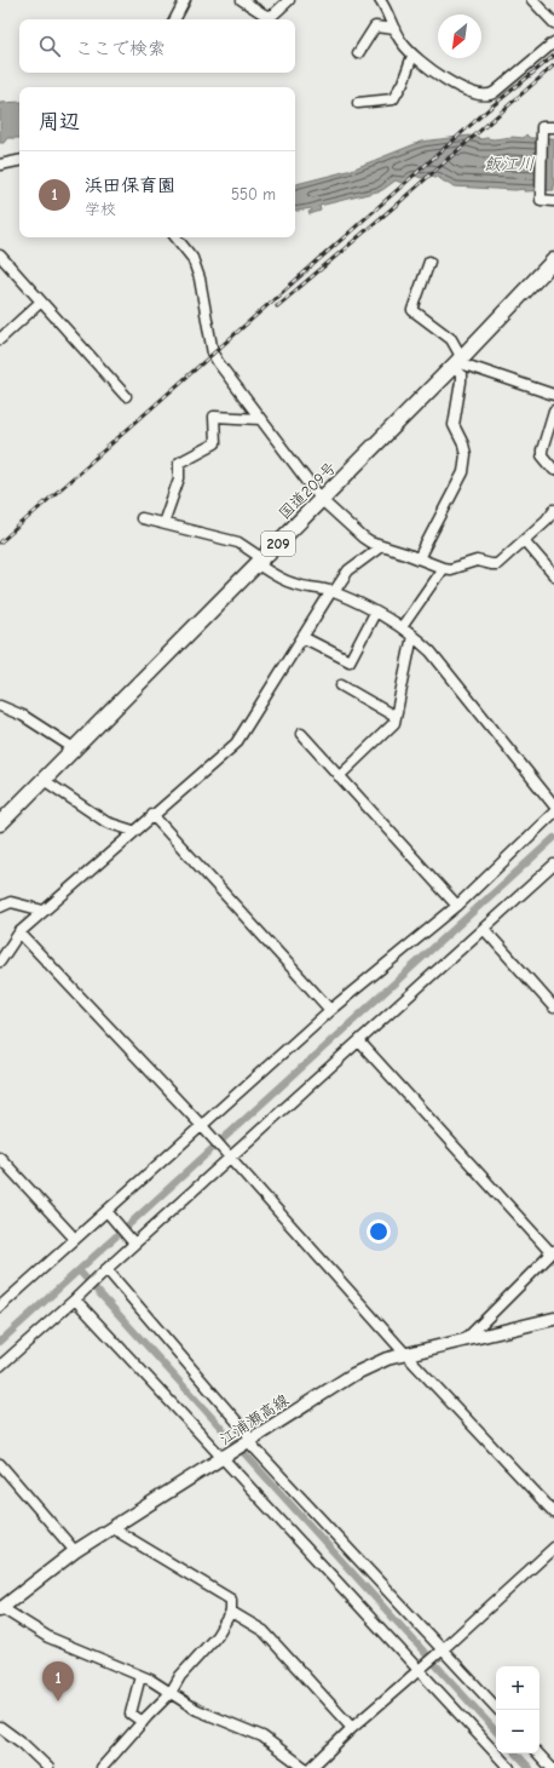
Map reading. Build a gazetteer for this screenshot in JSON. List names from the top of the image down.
{
  "streets": {
    "highway": ["国道209号", "209"],
    "main road": ["江浦瀬高線"]
  },
  "water": ["飯江川"],
  "north": "bottom left",
  "page": {
    "search": "ここで検索",
    "heading": "周辺",
    "list": [
      {
        "mark": "1",
        "name": "浜田保育園",
        "note": "学校",
        "value": "550 m"
      }
    ],
    "pins": "1",
    "map_buttons": ["+", "−"]
  }
}
